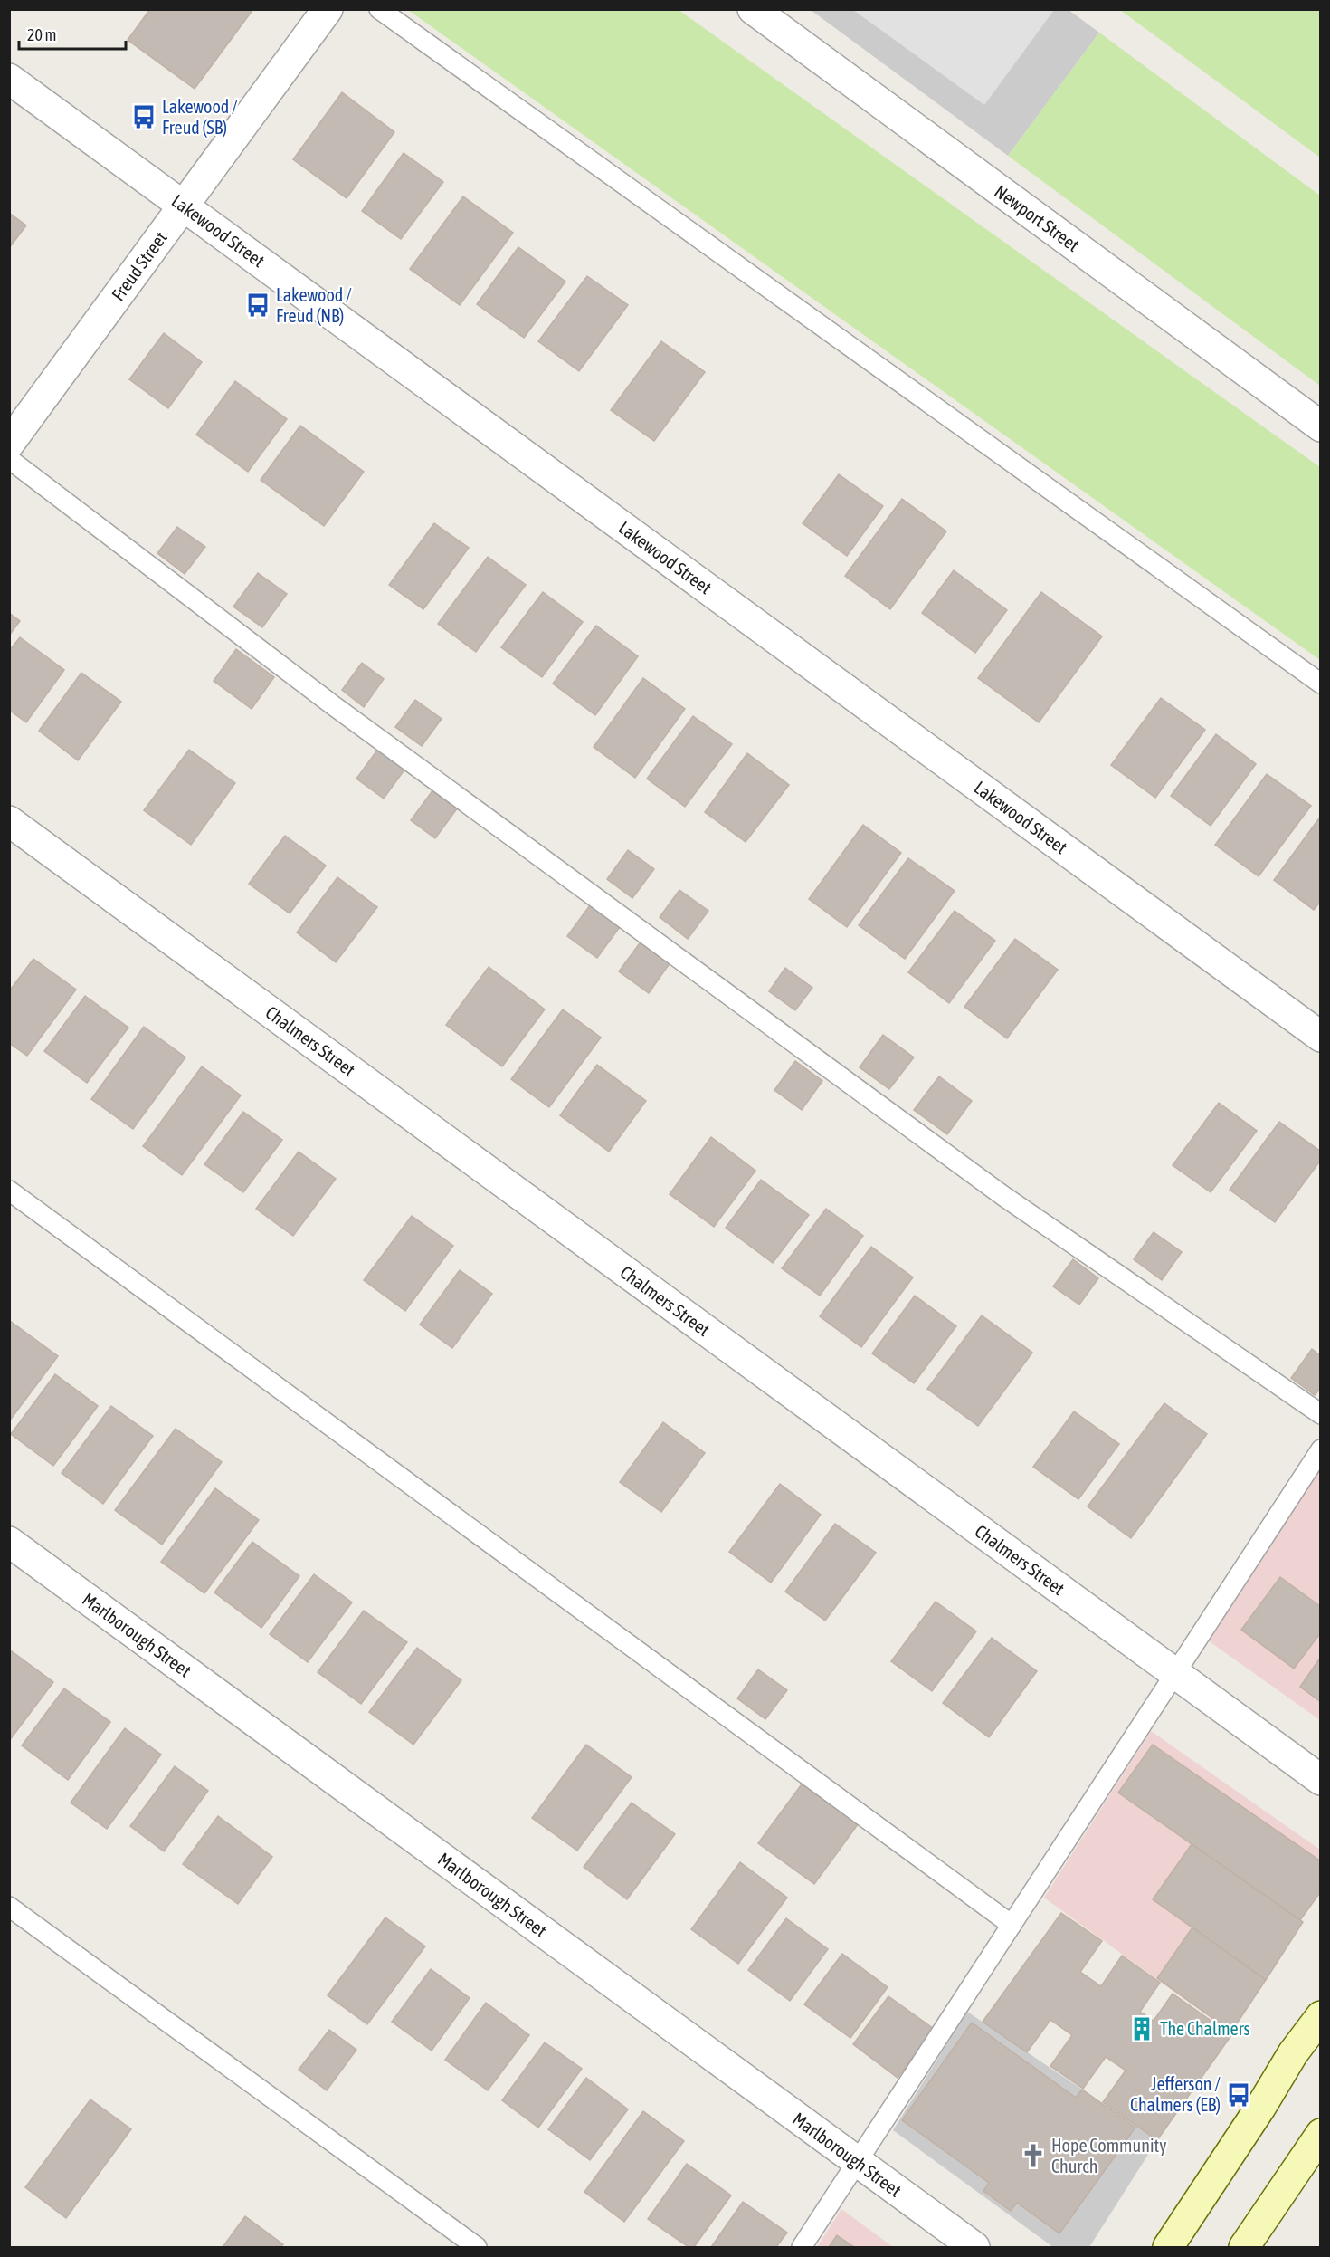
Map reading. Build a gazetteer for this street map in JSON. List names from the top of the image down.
{
  "streets": {
    "street": [
      "Newport Street",
      "Lakewood Street",
      "Freud Street",
      "Chalmers Street",
      "Marlborough Street"
    ]
  },
  "crossings": [
    ["Lakewood Street", "Freud Street"]
  ],
  "places": {
    "bus stop": ["Lakewood / Freud (SB)", "Lakewood / Freud (NB)", "Jefferson / Chalmers (EB)"],
    "building": ["The Chalmers"],
    "church": ["Hope Community Church"]
  },
  "scale_bar": "20 m"
}
